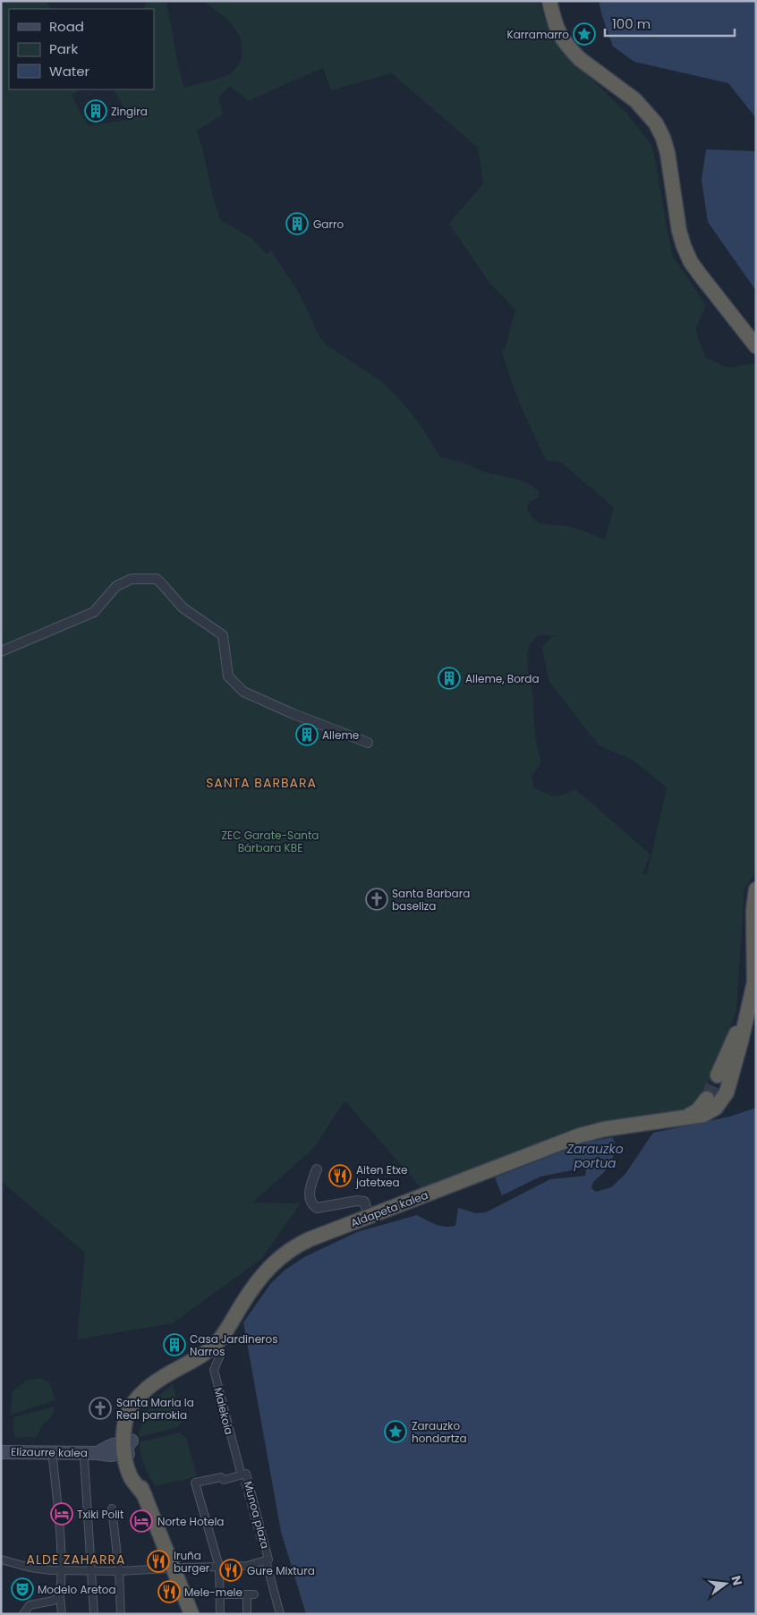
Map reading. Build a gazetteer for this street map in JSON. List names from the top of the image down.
{
  "streets": {
    "highway": ["Aldapeta kalea"],
    "main road": ["Elizaurre kalea"],
    "street": ["Malekoia", "Munoa plaza"]
  },
  "crossings": [
    ["Aldapeta kalea", "Elizaurre kalea"]
  ],
  "districts": ["SANTA BARBARA", "ALDE ZAHARRA"],
  "water": ["Zarauzko portua"],
  "parks": ["ZEC Garate-Santa Bárbara KBE"],
  "places": {
    "place": ["Karramarro", "Zarauzko hondartza"],
    "building": [
      "Zingira",
      "Garro",
      "Alleme, Borda",
      "Alleme",
      "Casa Jardineros Narros"
    ],
    "church": ["Santa Barbara baseliza", "Santa Maria la Real parrokia"],
    "restaurant": [
      "Aiten Etxe jatetxea",
      "Iruña burger",
      "Gure Mixtura",
      "Mele-mele"
    ],
    "hotel": ["Txiki Polit", "Norte Hotela"],
    "theatre": ["Modelo Aretoa"]
  },
  "legend": ["Road", "Park", "Water"],
  "scale_bar": "100 m",
  "north": "right"
}
